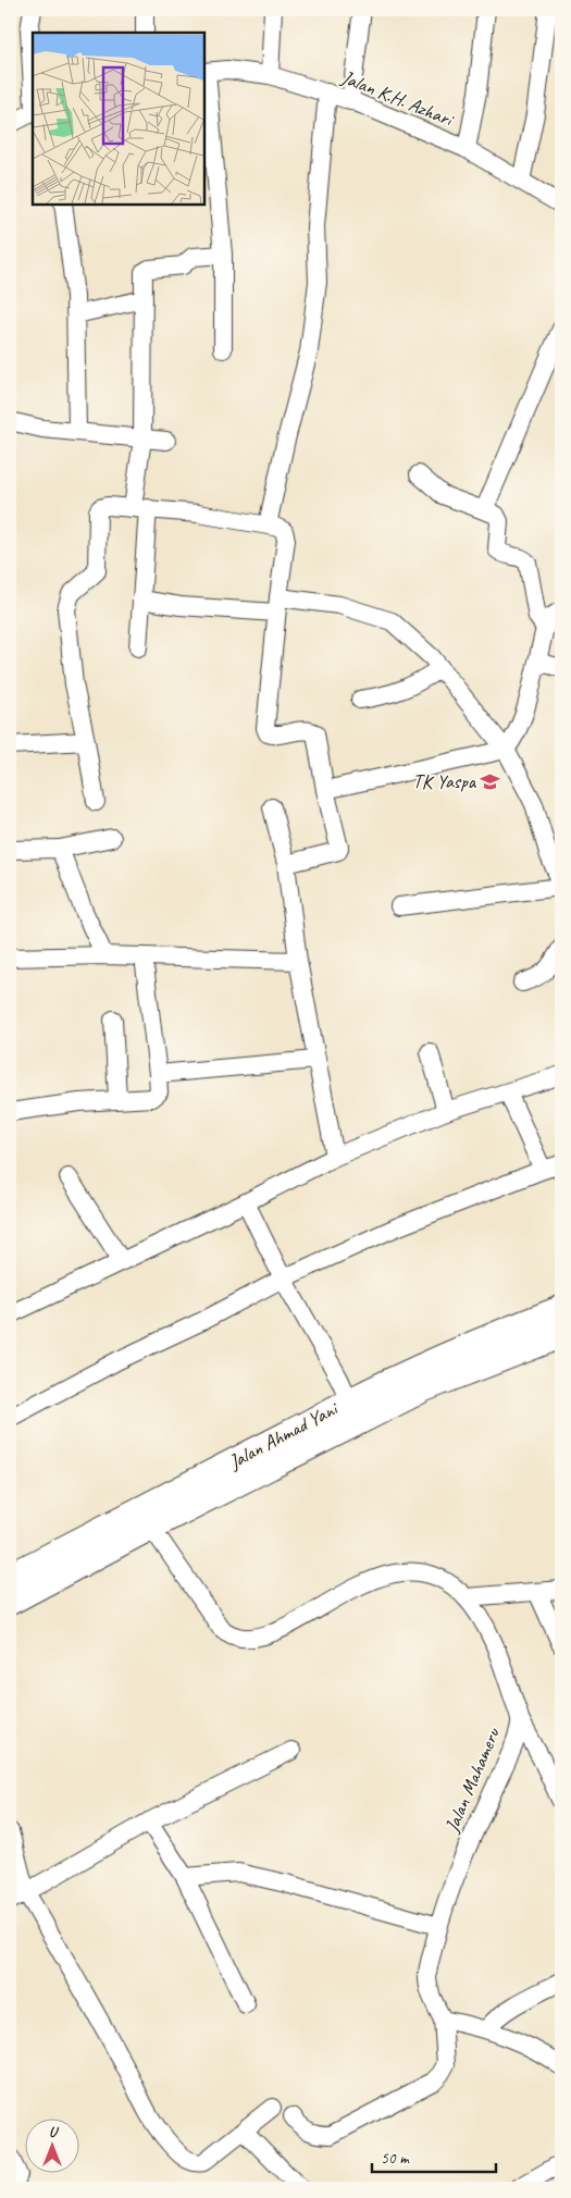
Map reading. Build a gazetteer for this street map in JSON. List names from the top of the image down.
{
  "streets": {
    "highway": ["Jalan Ahmad Yani"],
    "street": ["Jalan K.H. Azhari", "Jalan Mahameru"]
  },
  "crossings": [
    ["Jalan Ahmad Yani", "Jalan Mahameru"]
  ],
  "places": {
    "school or university": ["TK Yaspa"]
  },
  "scale_bar": "50 m",
  "north": "top"
}
